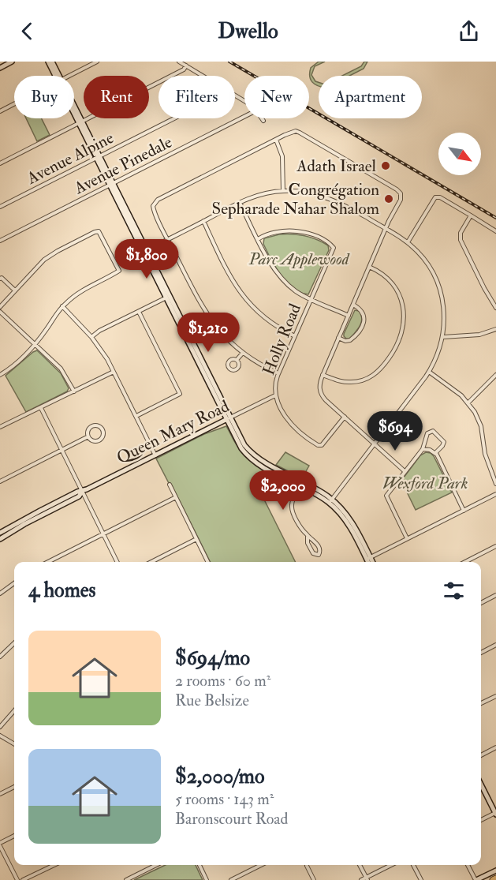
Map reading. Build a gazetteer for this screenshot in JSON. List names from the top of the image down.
{
  "streets": {
    "main road": ["Queen Mary Road"],
    "street": ["Avenue Alpine", "Avenue Pinedale", "Holly Road"]
  },
  "crossings": [
    ["Holly Road", "Queen Mary Road"]
  ],
  "parks": ["Parc Applewood", "Wexford Park"],
  "places": ["Adath Israel", "Congrégation Sepharade Nahar Shalom"],
  "north": "bottom right",
  "page": {
    "header": "Dwello",
    "chip": [
      "Buy",
      "Rent",
      "Filters",
      "New",
      "Apartment"
    ],
    "price": [
      "$1,800",
      "$1,210",
      "$694",
      "$2,000"
    ],
    "heading": "4 homes",
    "list": [
      {
        "name": "$694/mo",
        "note": "2 rooms · 60 m² · Rue Belsize"
      },
      {
        "name": "$2,000/mo",
        "note": "5 rooms · 143 m² · Baronscourt Road"
      }
    ]
  }
}
